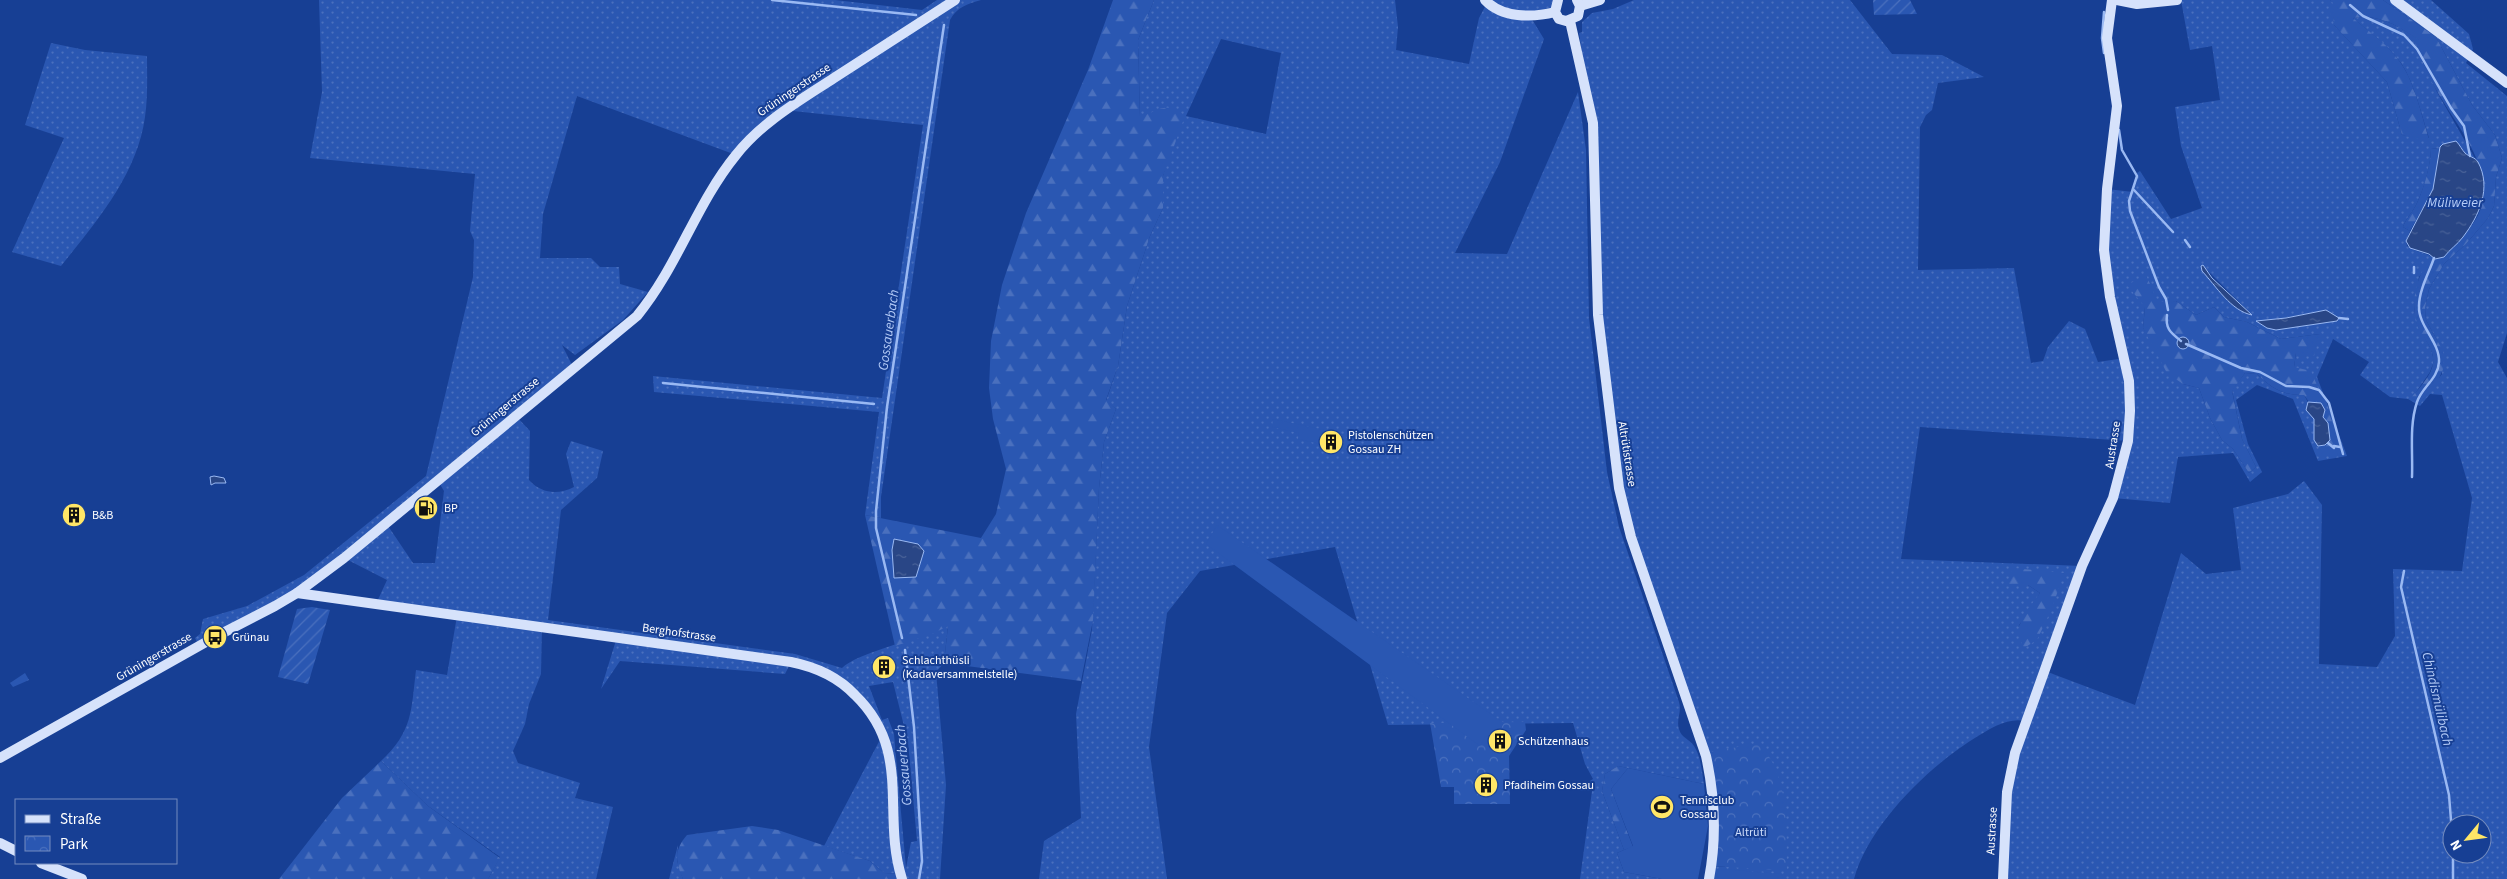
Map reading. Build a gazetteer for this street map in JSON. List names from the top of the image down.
{
  "streets": {
    "street": [
      "Grüningerstrasse",
      "Austrasse",
      "Altrütistrasse",
      "Berghofstrasse"
    ]
  },
  "crossings": [
    ["Grüningerstrasse", "Berghofstrasse"]
  ],
  "water": ["Müliweier", "Gossauerbach", "Chindismülibach"],
  "parks": ["Altrüti"],
  "places": {
    "building": [
      "Pistolenschützen Gossau ZH",
      "B&B",
      "Schlachthüsli (Kadaversammelstelle)",
      "Schützenhaus",
      "Pfadiheim Gossau"
    ],
    "fuel station": ["BP"],
    "bus stop": ["Grünau"],
    "sports": ["Tennisclub Gossau"]
  },
  "legend": ["Straße", "Park"],
  "north": "bottom left"
}
